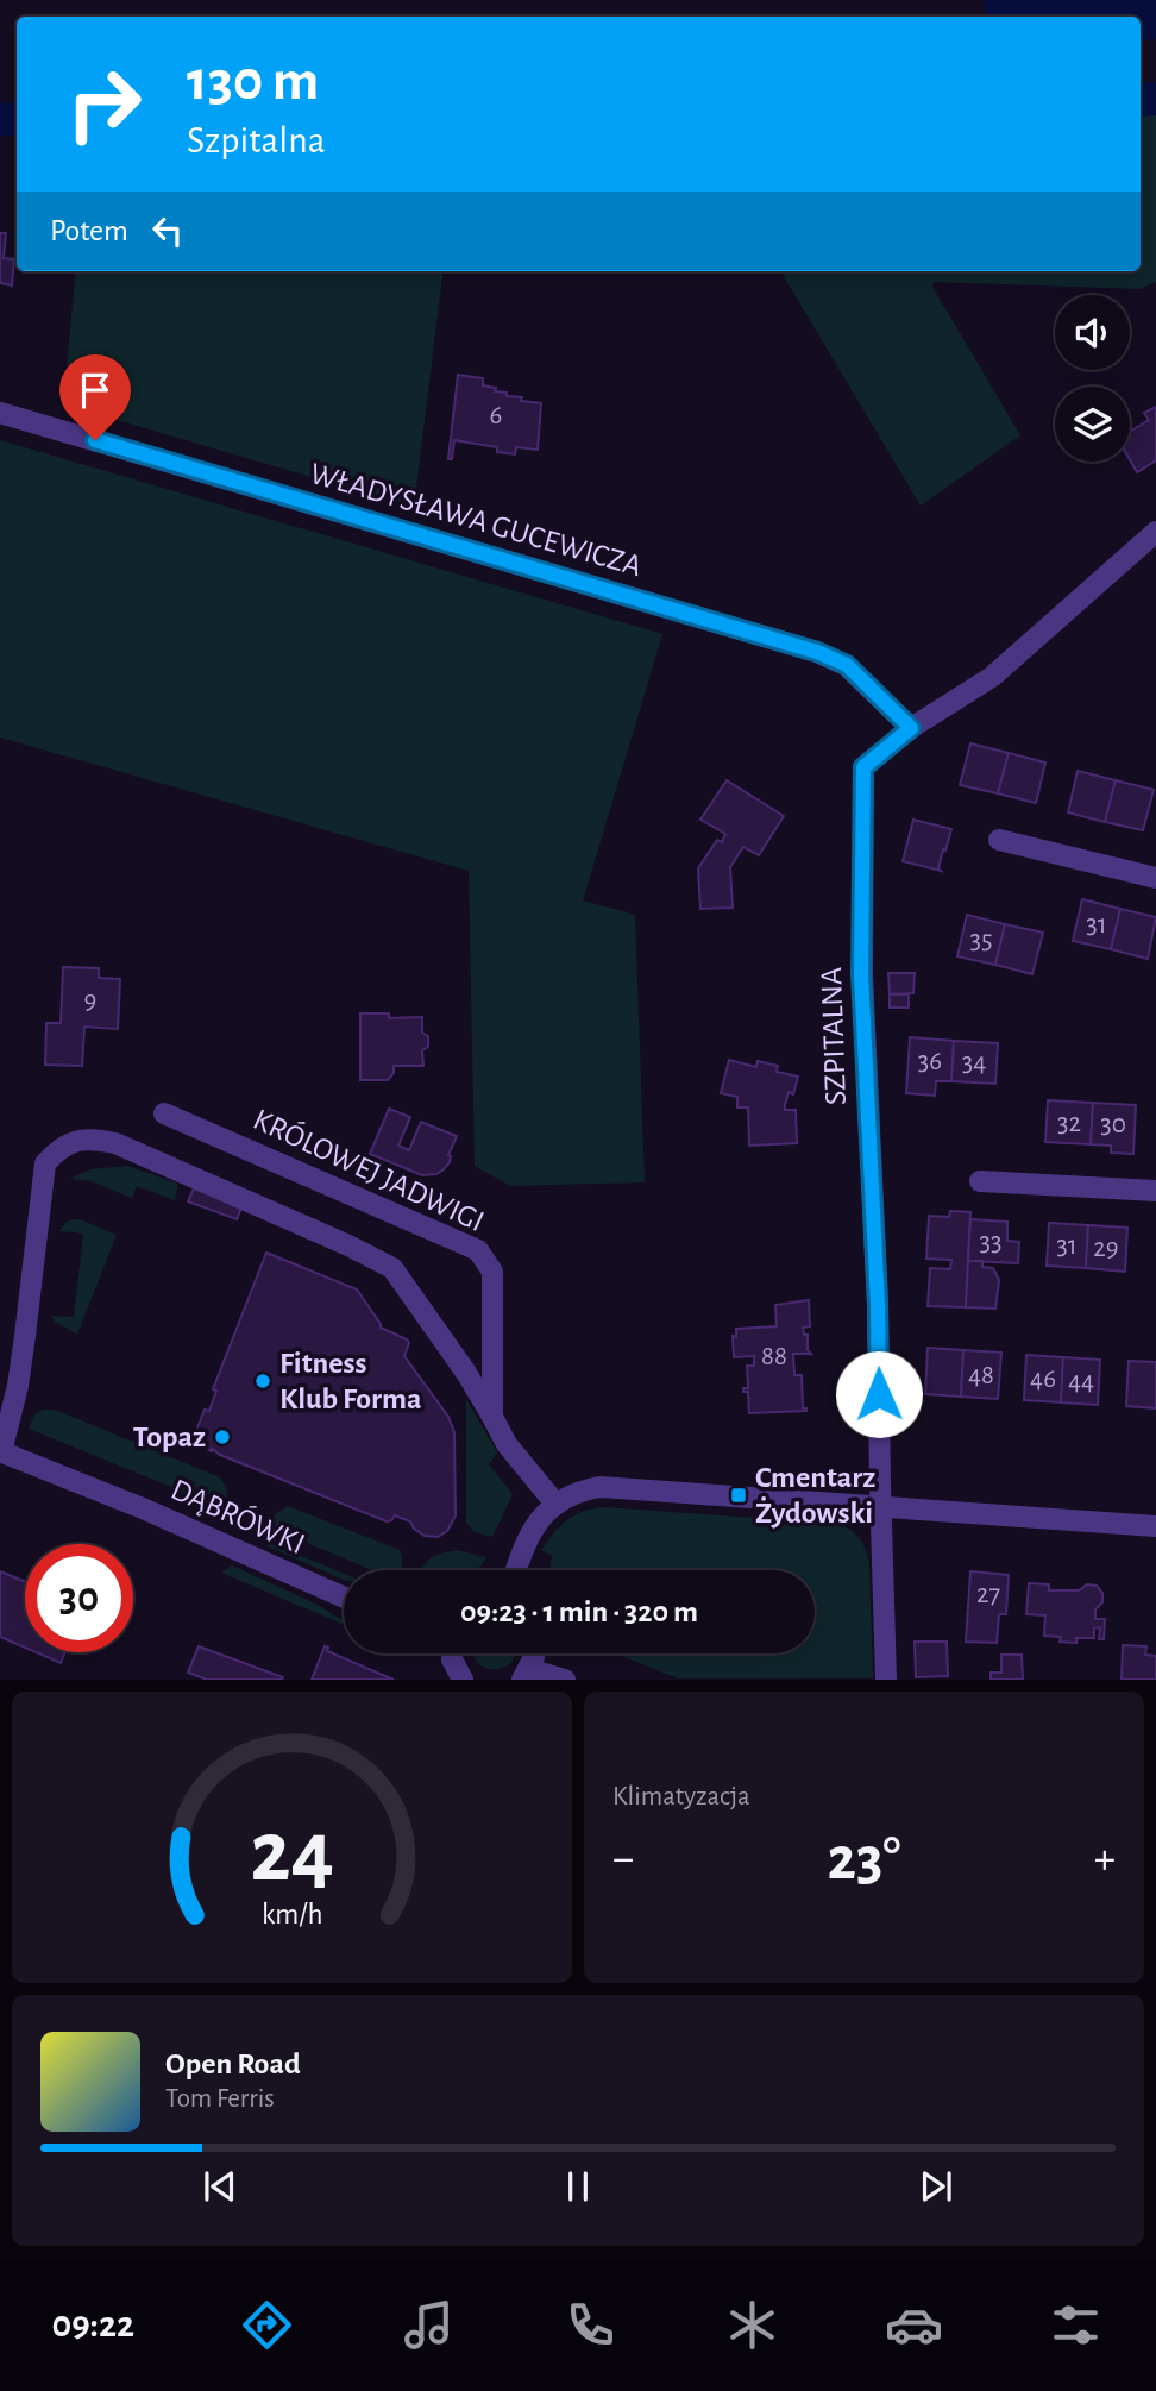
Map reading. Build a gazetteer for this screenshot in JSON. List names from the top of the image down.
{
  "streets": {
    "street": [
      "WŁADYSŁAWA GUCEWICZA",
      "SZPITALNA",
      "KRÓLOWEJ JADWIGI",
      "DĄBRÓWKI"
    ]
  },
  "crossings": [
    ["WŁADYSŁAWA GUCEWICZA", "SZPITALNA"]
  ],
  "places": {
    "other": ["Fitness Klub Forma", "Topaz"],
    "transit": ["Cmentarz Żydowski"]
  },
  "house_numbers": [
    "6",
    "31",
    "35",
    "9",
    "36",
    "34",
    "32",
    "30",
    "33",
    "31",
    "29",
    "88",
    "48",
    "46",
    "44",
    "27"
  ],
  "page": {
    "turn": ["130 m", "Szpitalna"],
    "then": "Potem",
    "limit": "30",
    "trip": "09:23 · 1 min · 320 m",
    "tile": "Klimatyzacja",
    "heat": ["−", "23°", "+"],
    "song": ["Open Road", "Tom Ferris"],
    "tabs": "09:22",
    "gauge": ["24", "km/h"]
  }
}
